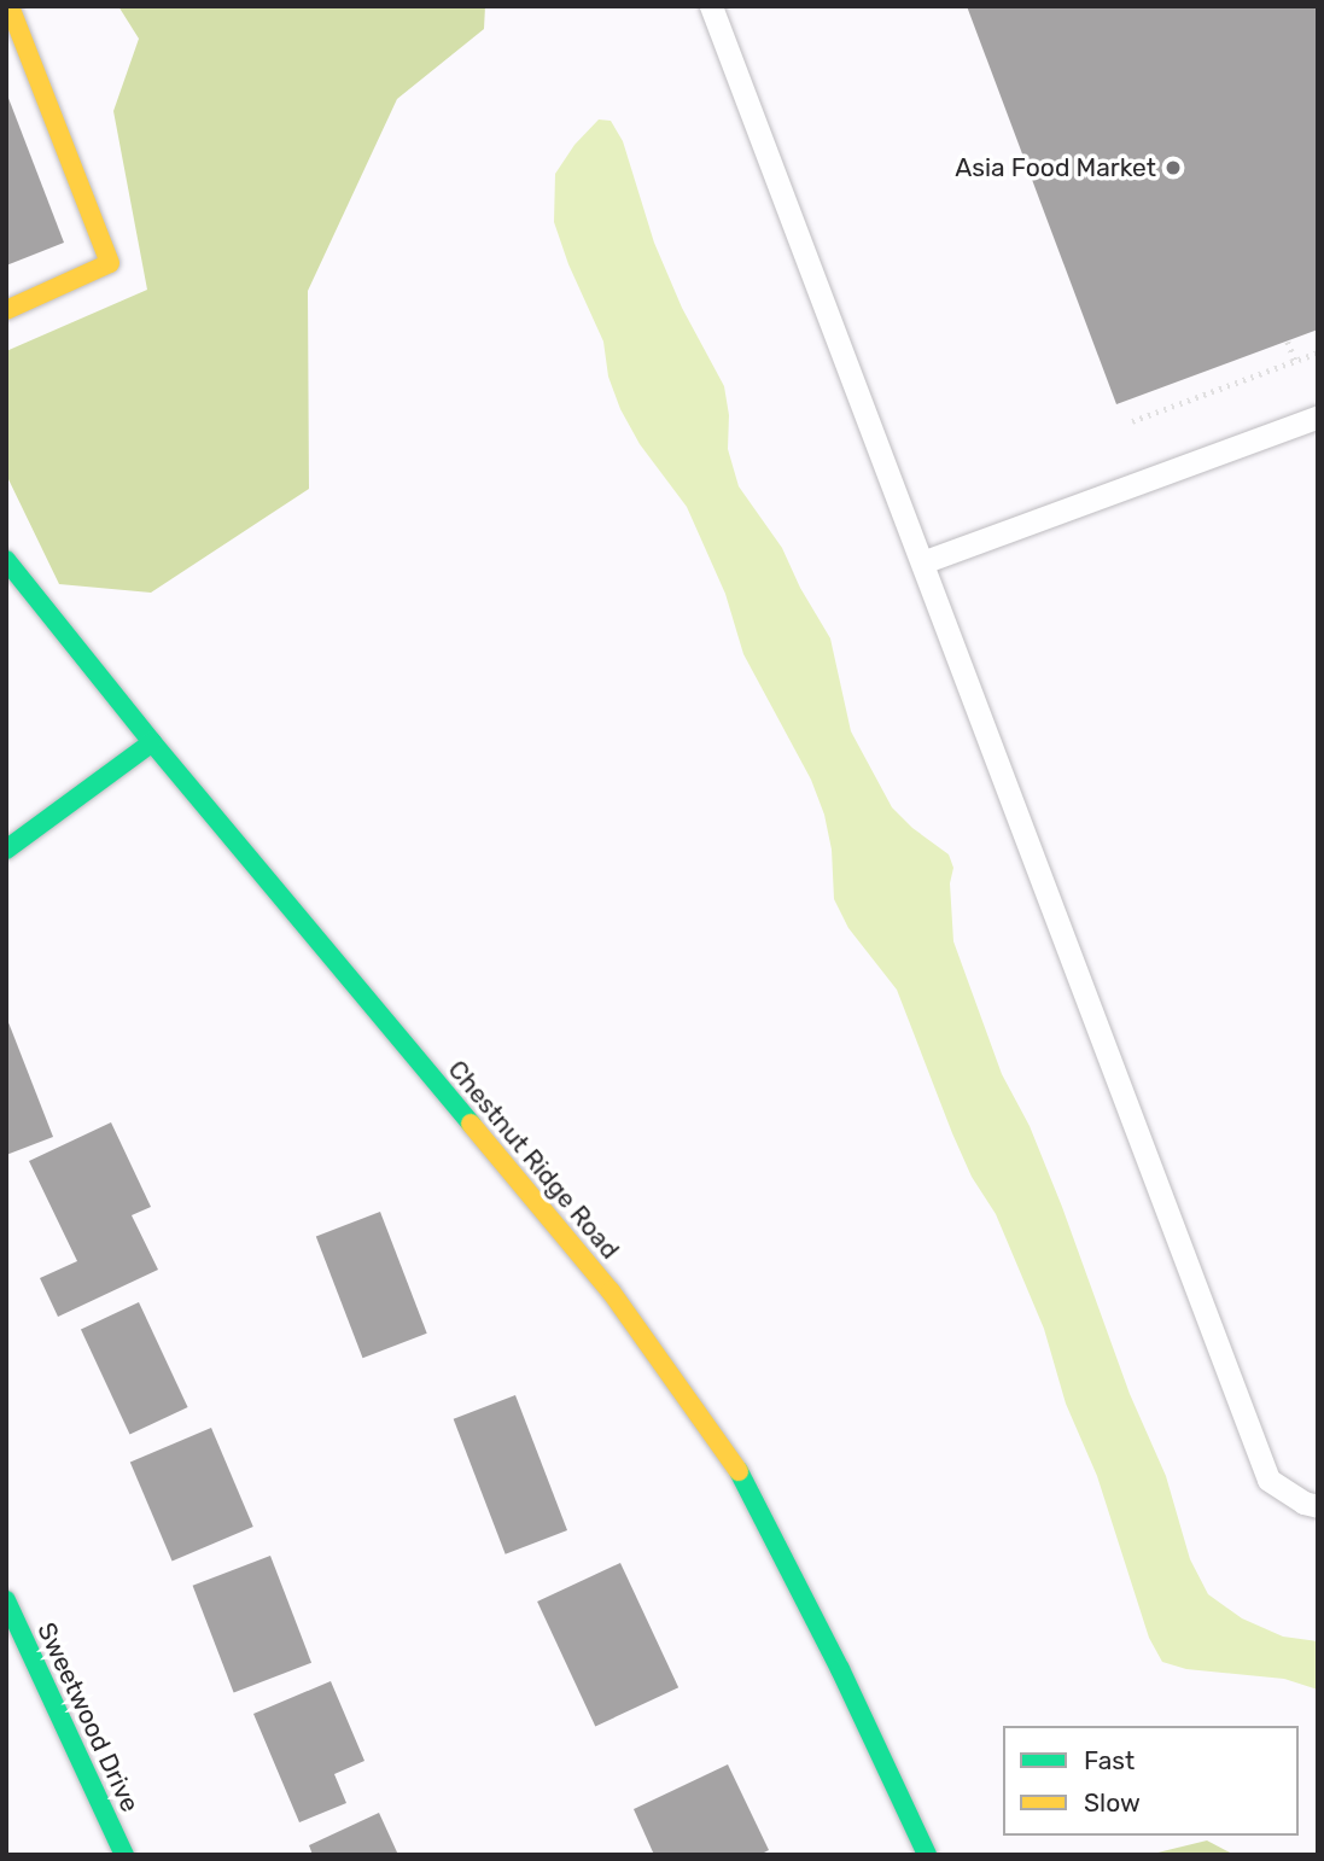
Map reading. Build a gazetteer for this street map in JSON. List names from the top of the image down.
{
  "streets": {
    "street": ["Chestnut Ridge Road", "Sweetwood Drive"]
  },
  "places": ["Asia Food Market"],
  "legend": ["Fast", "Slow"]
}
